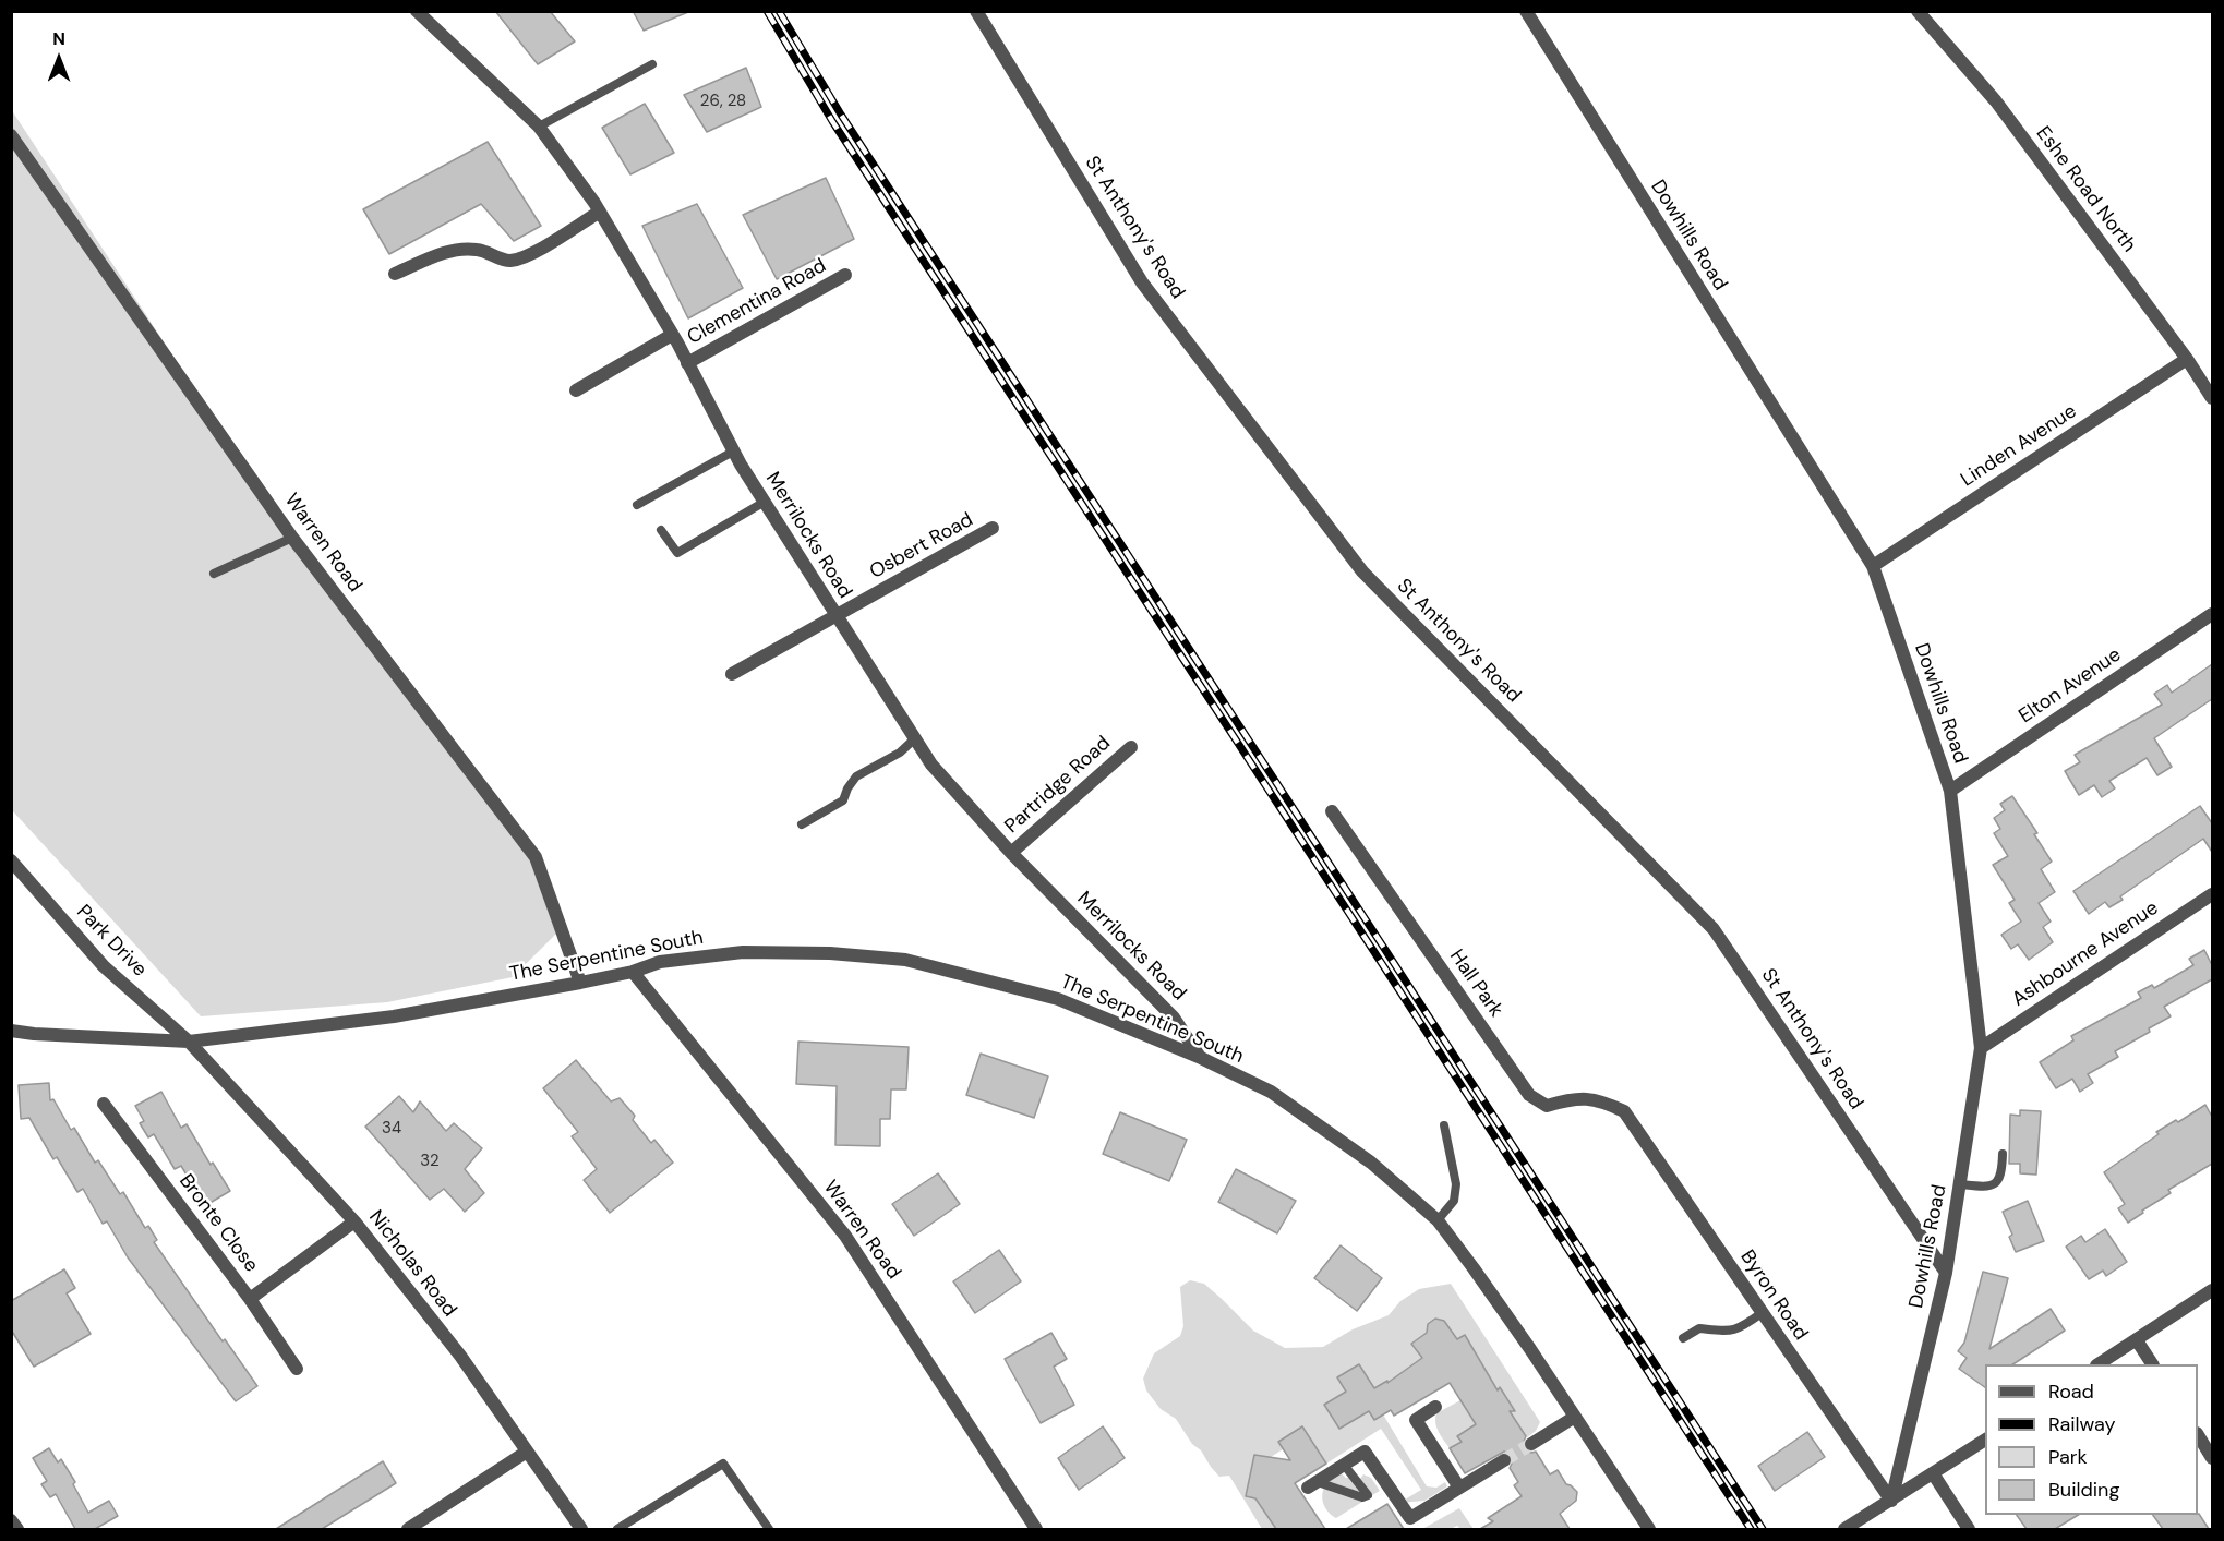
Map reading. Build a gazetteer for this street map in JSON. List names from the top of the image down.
{
  "streets": {
    "street": [
      "Eshe Road North",
      "St Anthony's Road",
      "Dowhills Road",
      "Clementina Road",
      "Linden Avenue",
      "Merrilocks Road",
      "Warren Road",
      "Osbert Road",
      "Elton Avenue",
      "Partridge Road",
      "Park Drive",
      "Ashbourne Avenue",
      "The Serpentine South",
      "Hall Park",
      "Bronte Close",
      "Nicholas Road",
      "Byron Road"
    ]
  },
  "crossings": [
    ["Eshe Road North", "Linden Avenue"],
    ["St Anthony's Road", "Dowhills Road"],
    ["Dowhills Road", "Linden Avenue"],
    ["Dowhills Road", "Elton Avenue"],
    ["Dowhills Road", "Ashbourne Avenue"],
    ["Dowhills Road", "Byron Road"],
    ["Clementina Road", "Merrilocks Road"],
    ["Merrilocks Road", "Osbert Road"],
    ["Merrilocks Road", "Partridge Road"],
    ["Merrilocks Road", "The Serpentine South"],
    ["Warren Road", "The Serpentine South"],
    ["Park Drive", "The Serpentine South"],
    ["Park Drive", "Nicholas Road"],
    ["The Serpentine South", "Nicholas Road"],
    ["Hall Park", "Byron Road"]
  ],
  "house_numbers": ["26, 28", "34", "32"],
  "legend": [
    "Road",
    "Railway",
    "Park",
    "Building"
  ],
  "north": "top"
}
